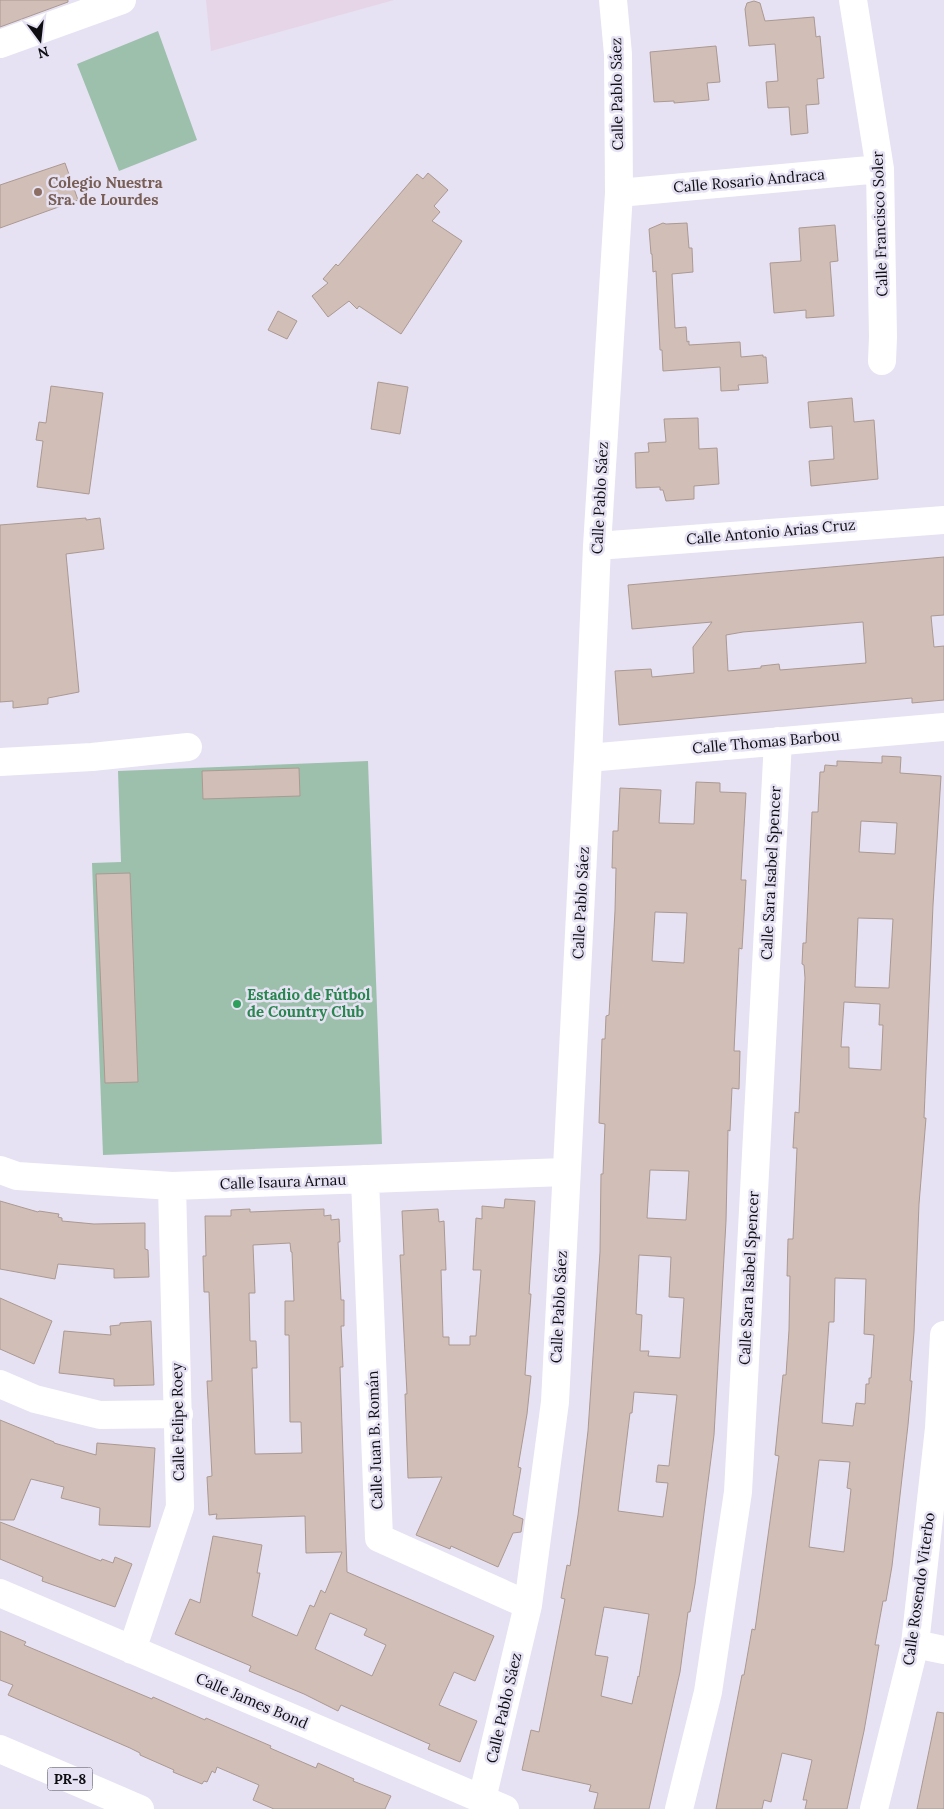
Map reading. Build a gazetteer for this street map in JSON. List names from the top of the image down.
{
  "streets": {
    "street": [
      "Calle Pablo Sáez",
      "Calle Rosario Andraca",
      "Calle Francisco Soler",
      "Calle Antonio Arias Cruz",
      "Calle Thomas Barbou",
      "Calle Sara Isabel Spencer",
      "Calle Isaura Arnau",
      "Calle Felipe Roey",
      "Calle Juan B. Román",
      "Calle Rosendo Viterbo",
      "Calle James Bond",
      "PR-8"
    ]
  },
  "crossings": [
    ["Calle Pablo Sáez", "Calle Rosario Andraca"],
    ["Calle Pablo Sáez", "Calle Antonio Arias Cruz"],
    ["Calle Pablo Sáez", "Calle Thomas Barbou"],
    ["Calle Pablo Sáez", "Calle Isaura Arnau"],
    ["Calle Pablo Sáez", "Calle Juan B. Román"],
    ["Calle Pablo Sáez", "Calle James Bond"],
    ["Calle Rosario Andraca", "Calle Francisco Soler"],
    ["Calle Thomas Barbou", "Calle Sara Isabel Spencer"],
    ["Calle Isaura Arnau", "Calle Felipe Roey"],
    ["Calle Isaura Arnau", "Calle Juan B. Román"],
    ["Calle Felipe Roey", "Calle James Bond"]
  ],
  "places": ["Colegio Nuestra Sra. de Lourdes", "Estadio de Fútbol de Country Club"],
  "north": "bottom"
}
